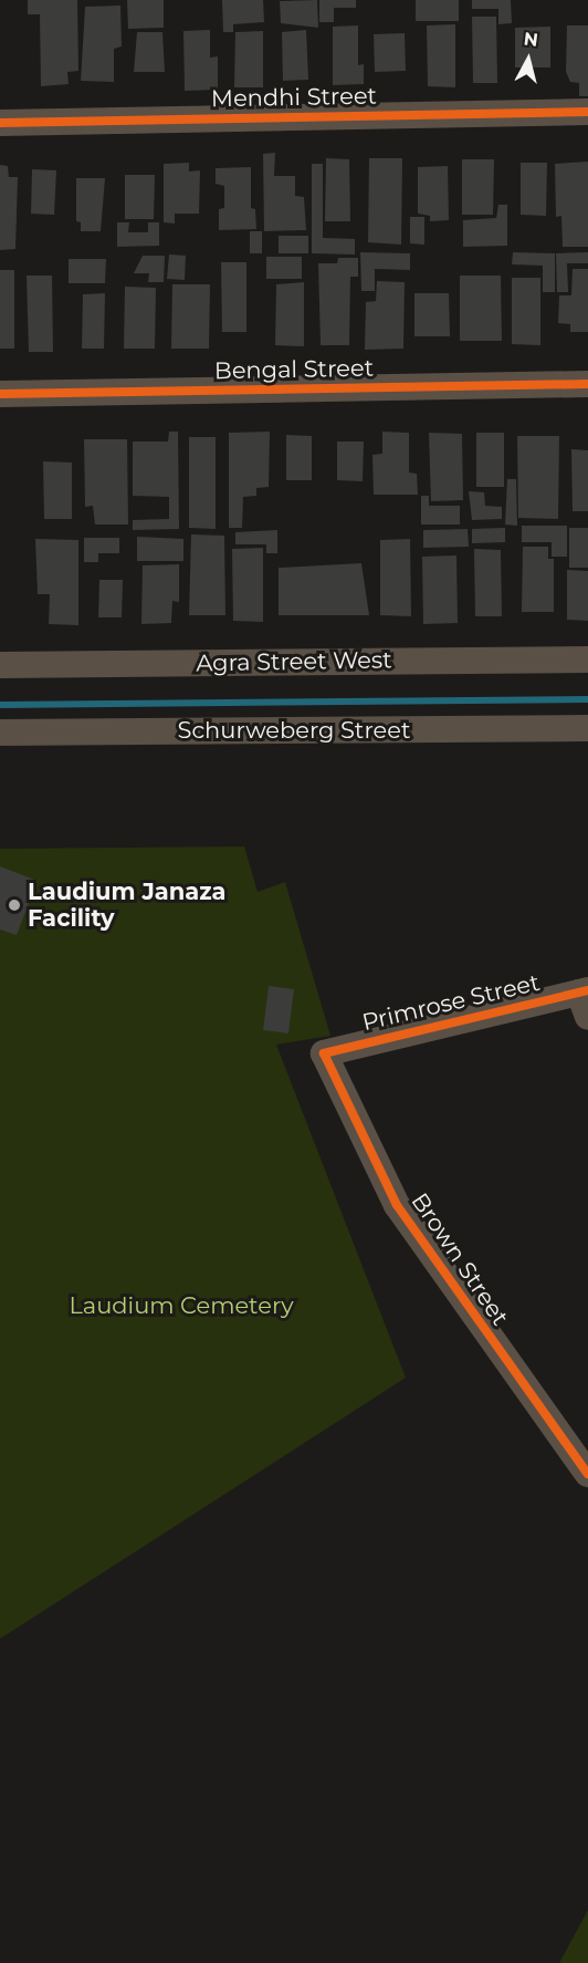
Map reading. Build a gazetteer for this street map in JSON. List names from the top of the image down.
{
  "streets": {
    "street": [
      "Mendhi Street",
      "Bengal Street",
      "Agra Street West",
      "Schurweberg Street",
      "Primrose Street",
      "Brown Street"
    ]
  },
  "crossings": [
    ["Primrose Street", "Brown Street"]
  ],
  "parks": ["Laudium Cemetery"],
  "places": ["Laudium Janaza Facility"],
  "north": "top"
}
